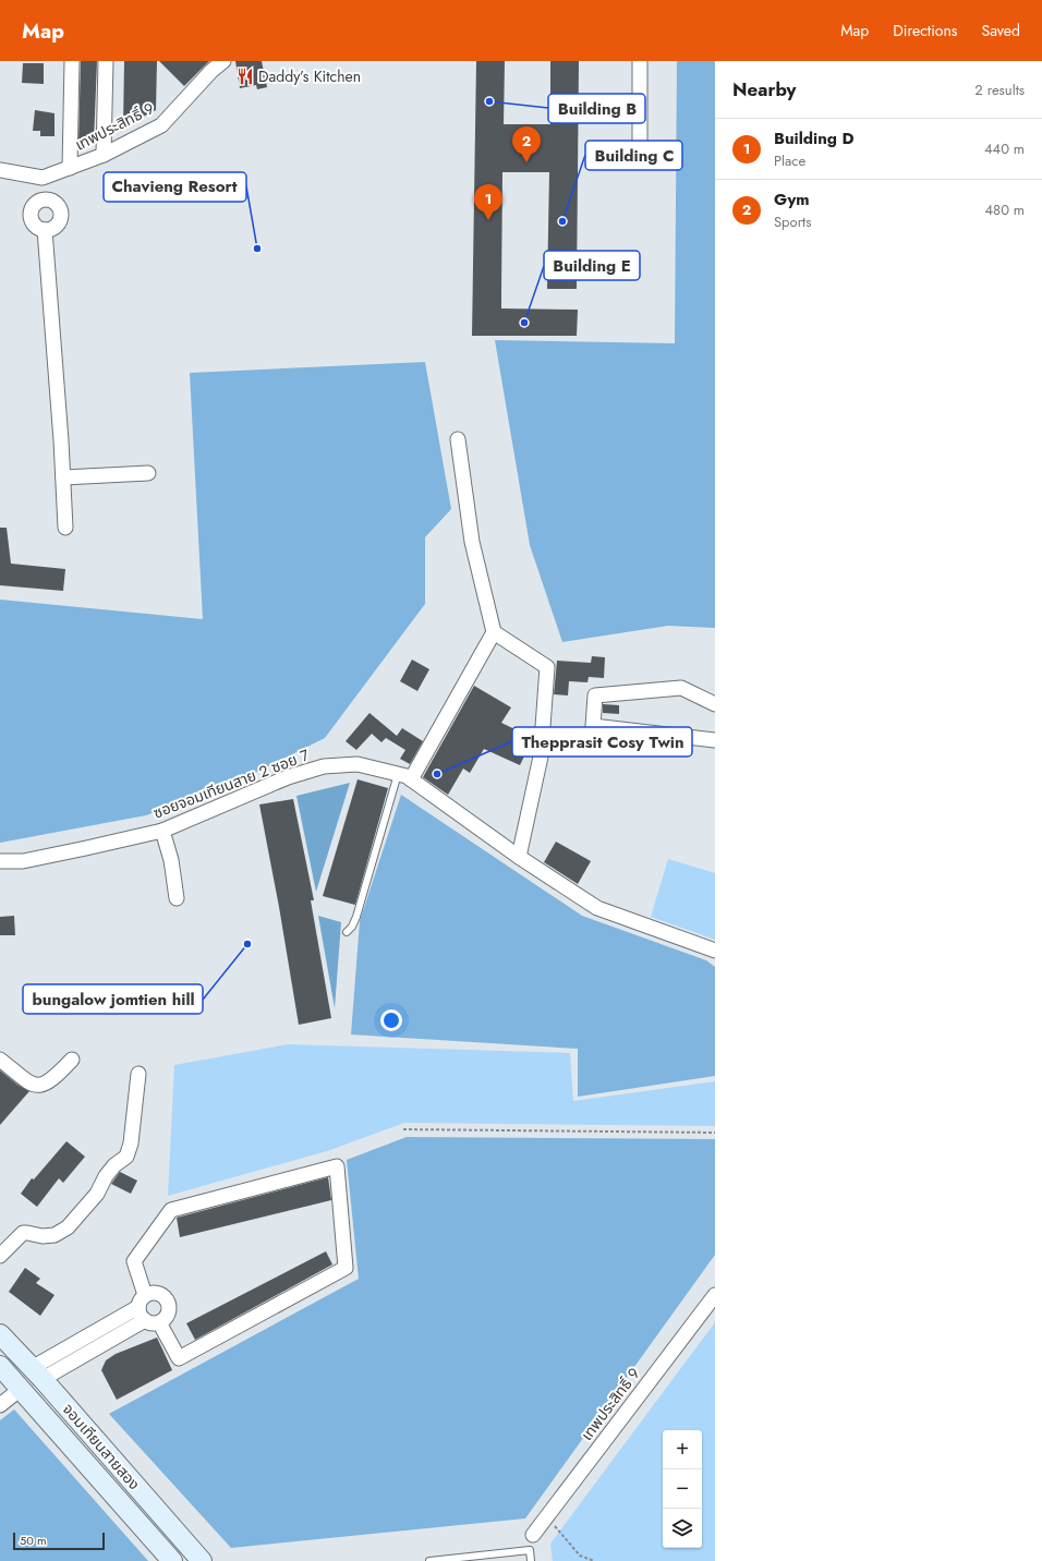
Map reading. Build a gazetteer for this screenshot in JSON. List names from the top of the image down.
{
  "streets": {
    "main road": ["จอมเทียนสายสอง"],
    "street": ["เทพประสิทธิ์ 9", "ซอยจอมเทียนสาย 2 ซอย 7"]
  },
  "places": {
    "restaurant": ["Daddy’s Kitchen"],
    "other": [
      "Building B",
      "Building C",
      "Chavieng Resort",
      "Building E",
      "Thepprasit Cosy Twin",
      "bungalow jomtien hill"
    ]
  },
  "scale_bar": "50 m",
  "page": {
    "header": "Map",
    "nav": ["Map", "Directions", "Saved"],
    "heading": ["Nearby", "2 results"],
    "list": [
      {
        "mark": "1",
        "name": "Building D",
        "note": "Place",
        "value": "440 m"
      },
      {
        "mark": "2",
        "name": "Gym",
        "note": "Sports",
        "value": "480 m"
      }
    ],
    "pins": ["2", "1"],
    "map_buttons": ["+", "−"],
    "scale": "50 m"
  }
}
